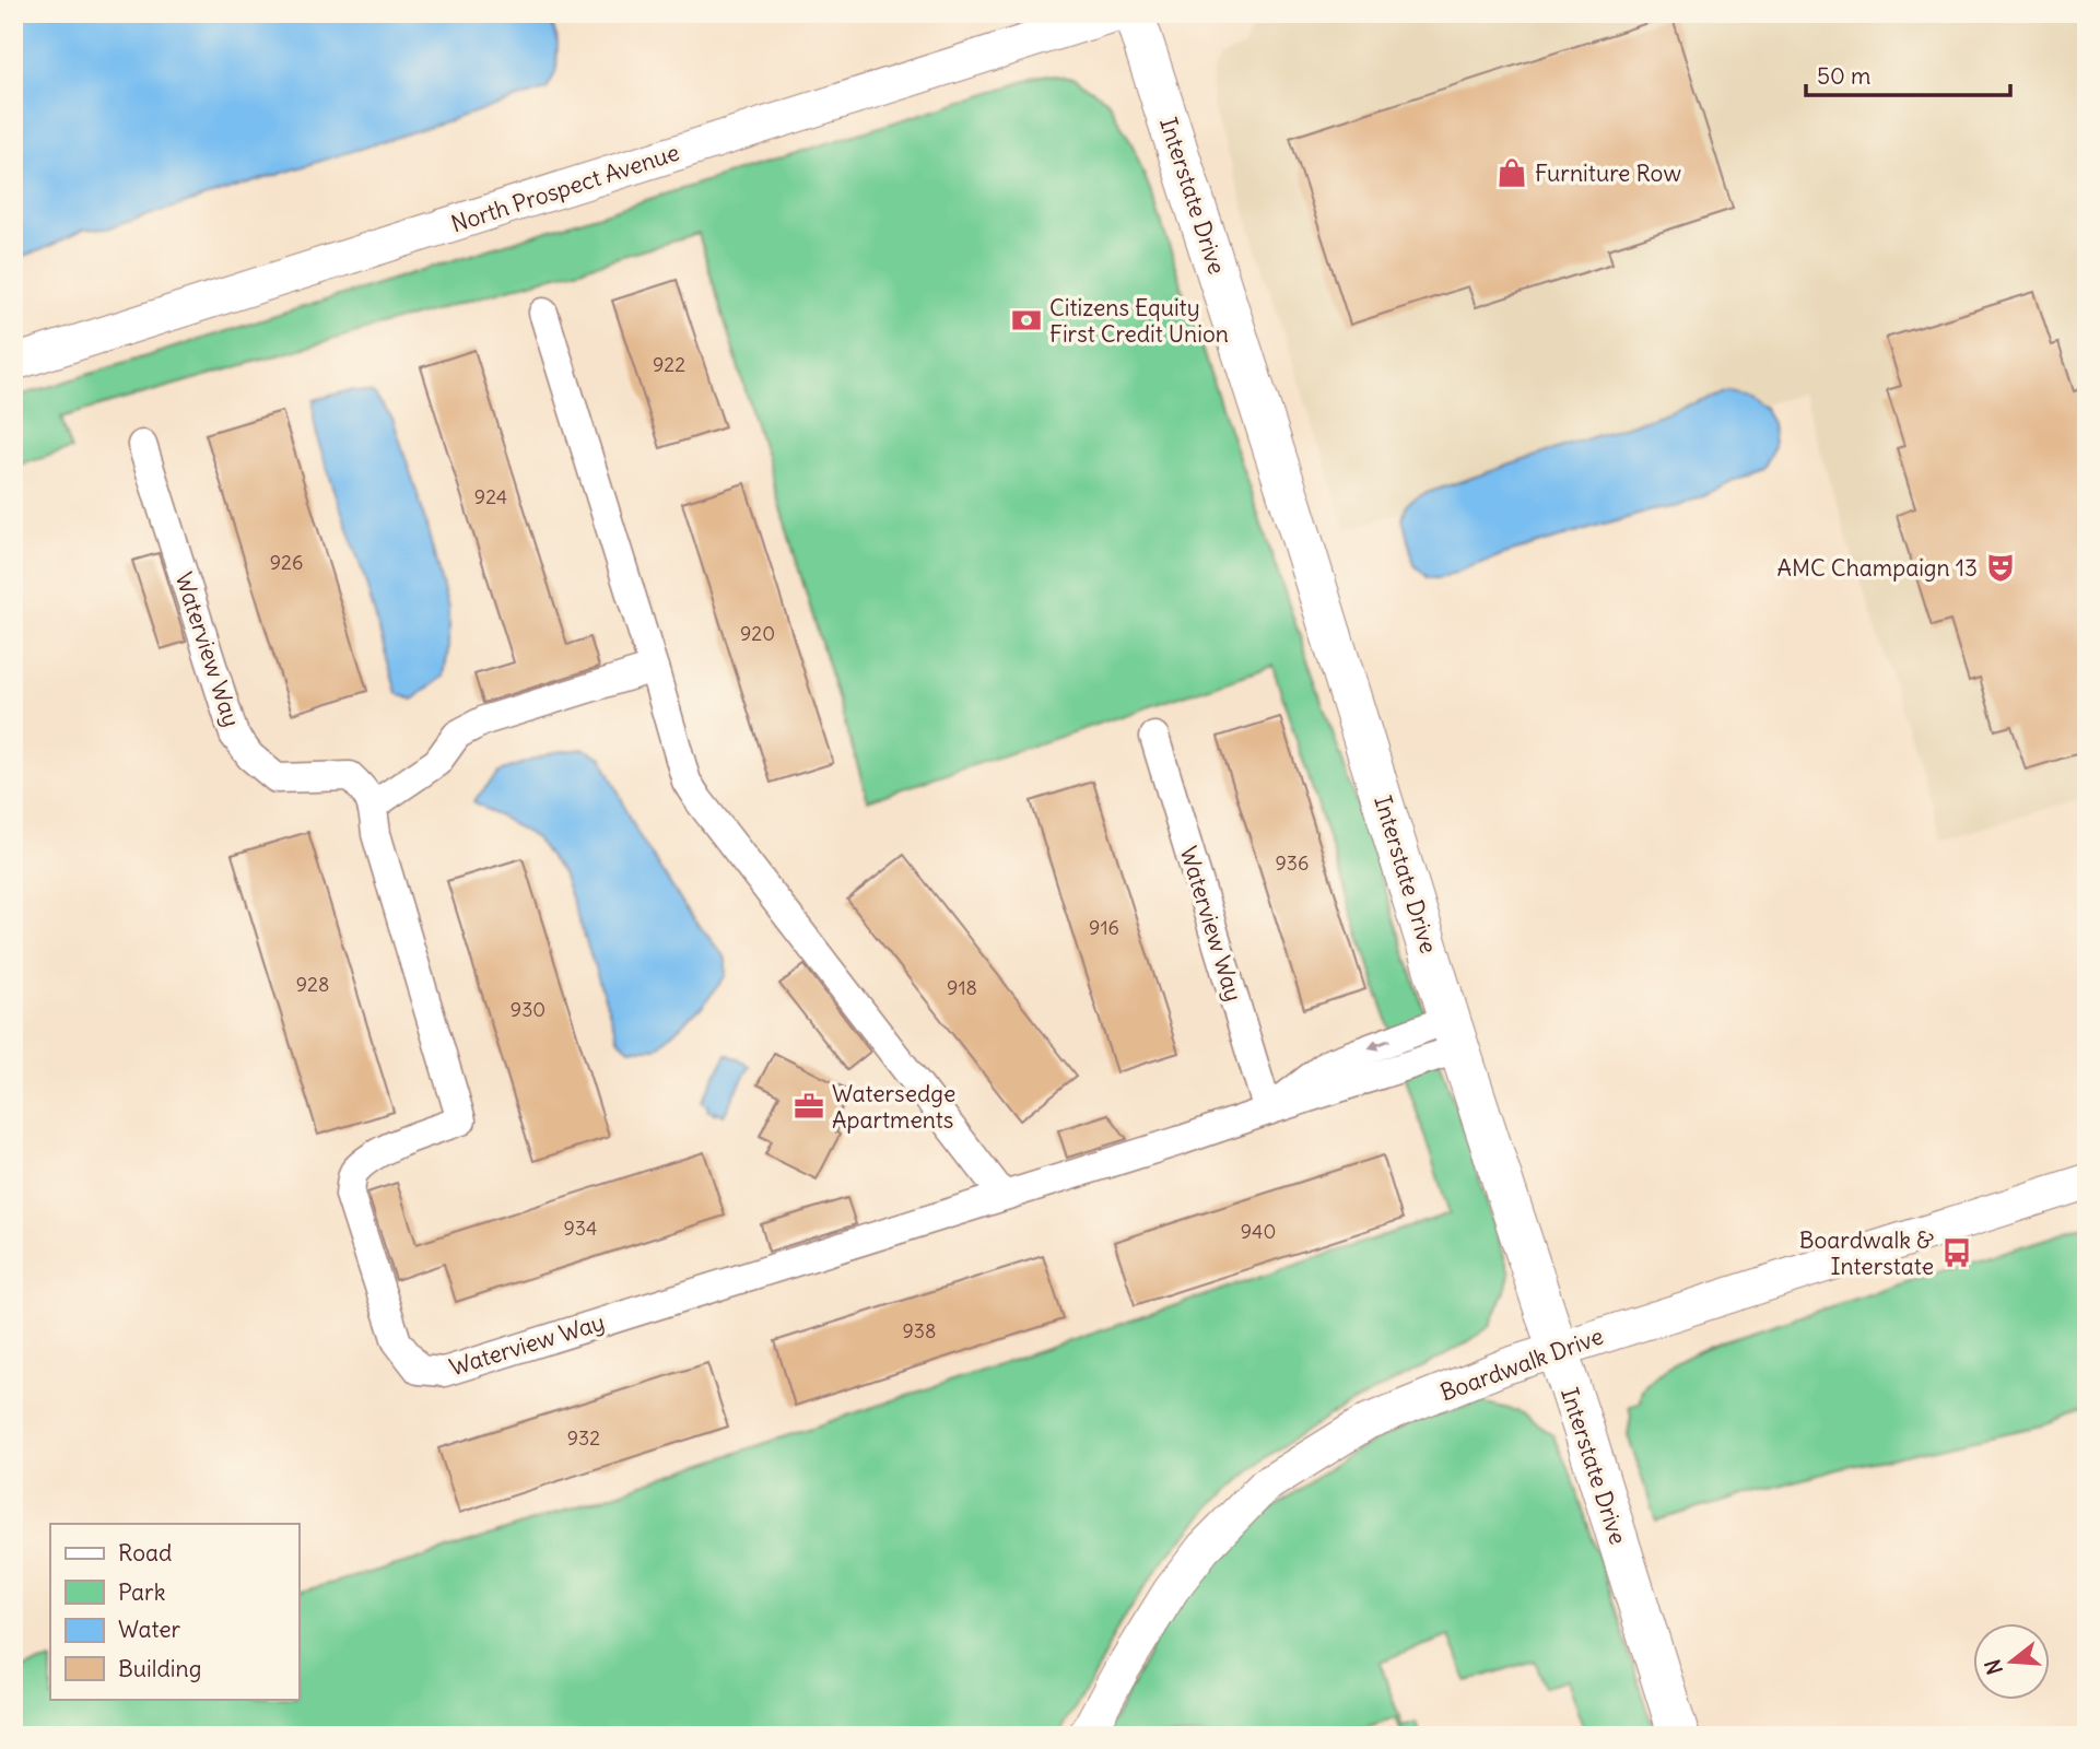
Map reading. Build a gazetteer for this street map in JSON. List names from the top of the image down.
{
  "streets": {
    "main road": ["Interstate Drive"],
    "street": ["North Prospect Avenue", "Waterview Way", "Boardwalk Drive"]
  },
  "crossings": [
    ["Interstate Drive", "Waterview Way"],
    ["Interstate Drive", "Boardwalk Drive"]
  ],
  "places": {
    "shop": ["Furniture Row"],
    "bank": ["Citizens Equity First Credit Union"],
    "theatre": ["AMC Champaign 13"],
    "office": ["Watersedge Apartments"],
    "bus stop": ["Boardwalk & Interstate"]
  },
  "house_numbers": [
    "922",
    "924",
    "926",
    "920",
    "936",
    "916",
    "928",
    "918",
    "930",
    "934",
    "940",
    "938",
    "932"
  ],
  "legend": [
    "Road",
    "Park",
    "Water",
    "Building"
  ],
  "scale_bar": "50 m",
  "north": "left"
}
